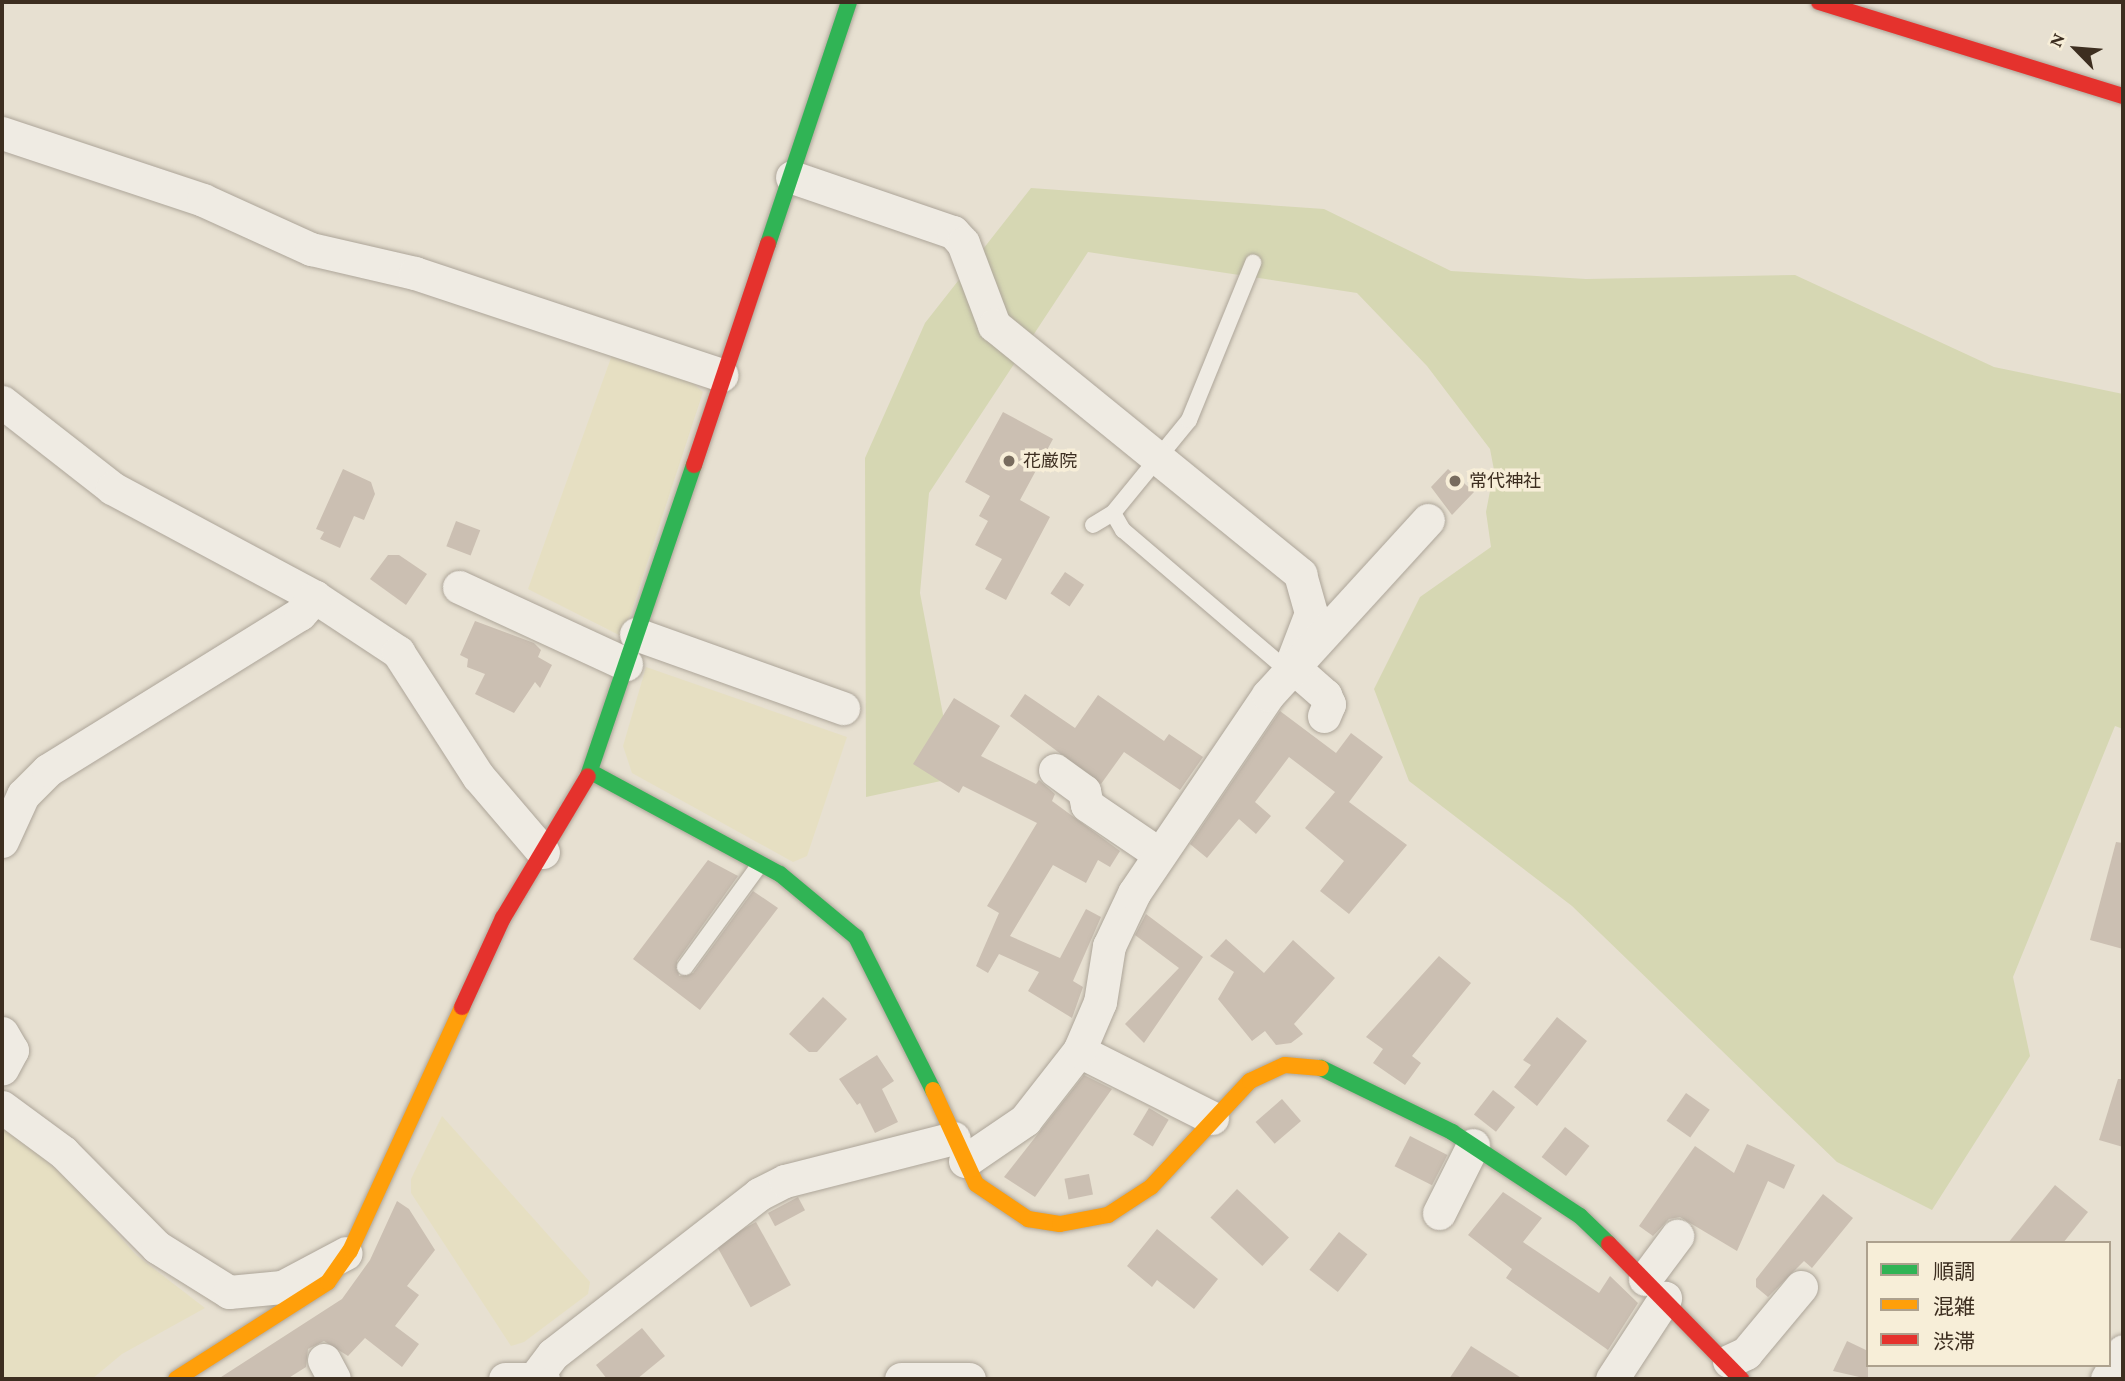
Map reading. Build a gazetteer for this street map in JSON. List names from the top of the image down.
{
  "places": ["花厳院", "常代神社"],
  "legend": ["順調", "混雑", "渋滞"],
  "north": "top left"
}
